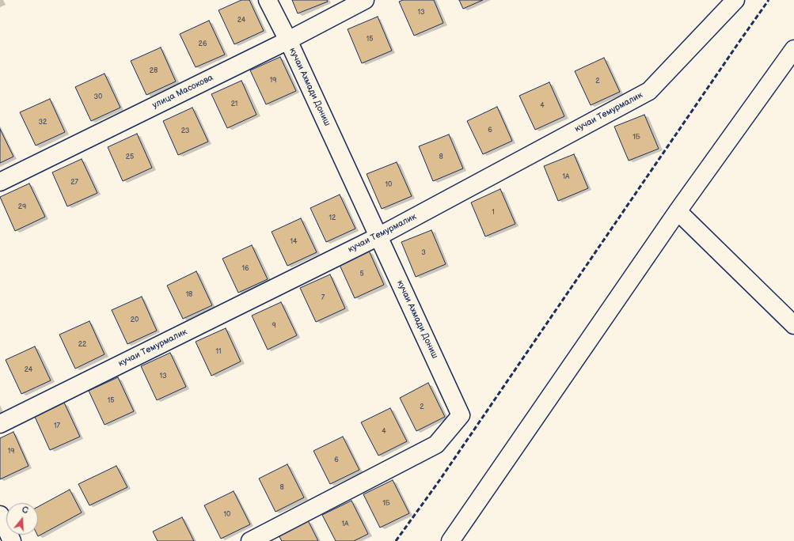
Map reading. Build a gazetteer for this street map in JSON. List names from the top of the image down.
{
  "streets": {
    "street": ["кучаи Ахмади Дониш", "улица Масокова", "кучаи Темурмалик"]
  },
  "crossings": [
    ["кучаи Ахмади Дониш", "улица Масокова"],
    ["кучаи Ахмади Дониш", "кучаи Темурмалик"]
  ],
  "house_numbers": [
    "13",
    "24",
    "15",
    "26",
    "28",
    "19",
    "2",
    "30",
    "21",
    "4",
    "32",
    "6",
    "23",
    "1Б",
    "25",
    "8",
    "1А",
    "27",
    "10",
    "29",
    "1",
    "12",
    "14",
    "3",
    "16",
    "5",
    "18",
    "7",
    "20",
    "9",
    "22",
    "11",
    "24",
    "13",
    "15",
    "2",
    "17",
    "4",
    "19",
    "6",
    "8",
    "1Б",
    "10",
    "1А"
  ],
  "north": "top"
}
